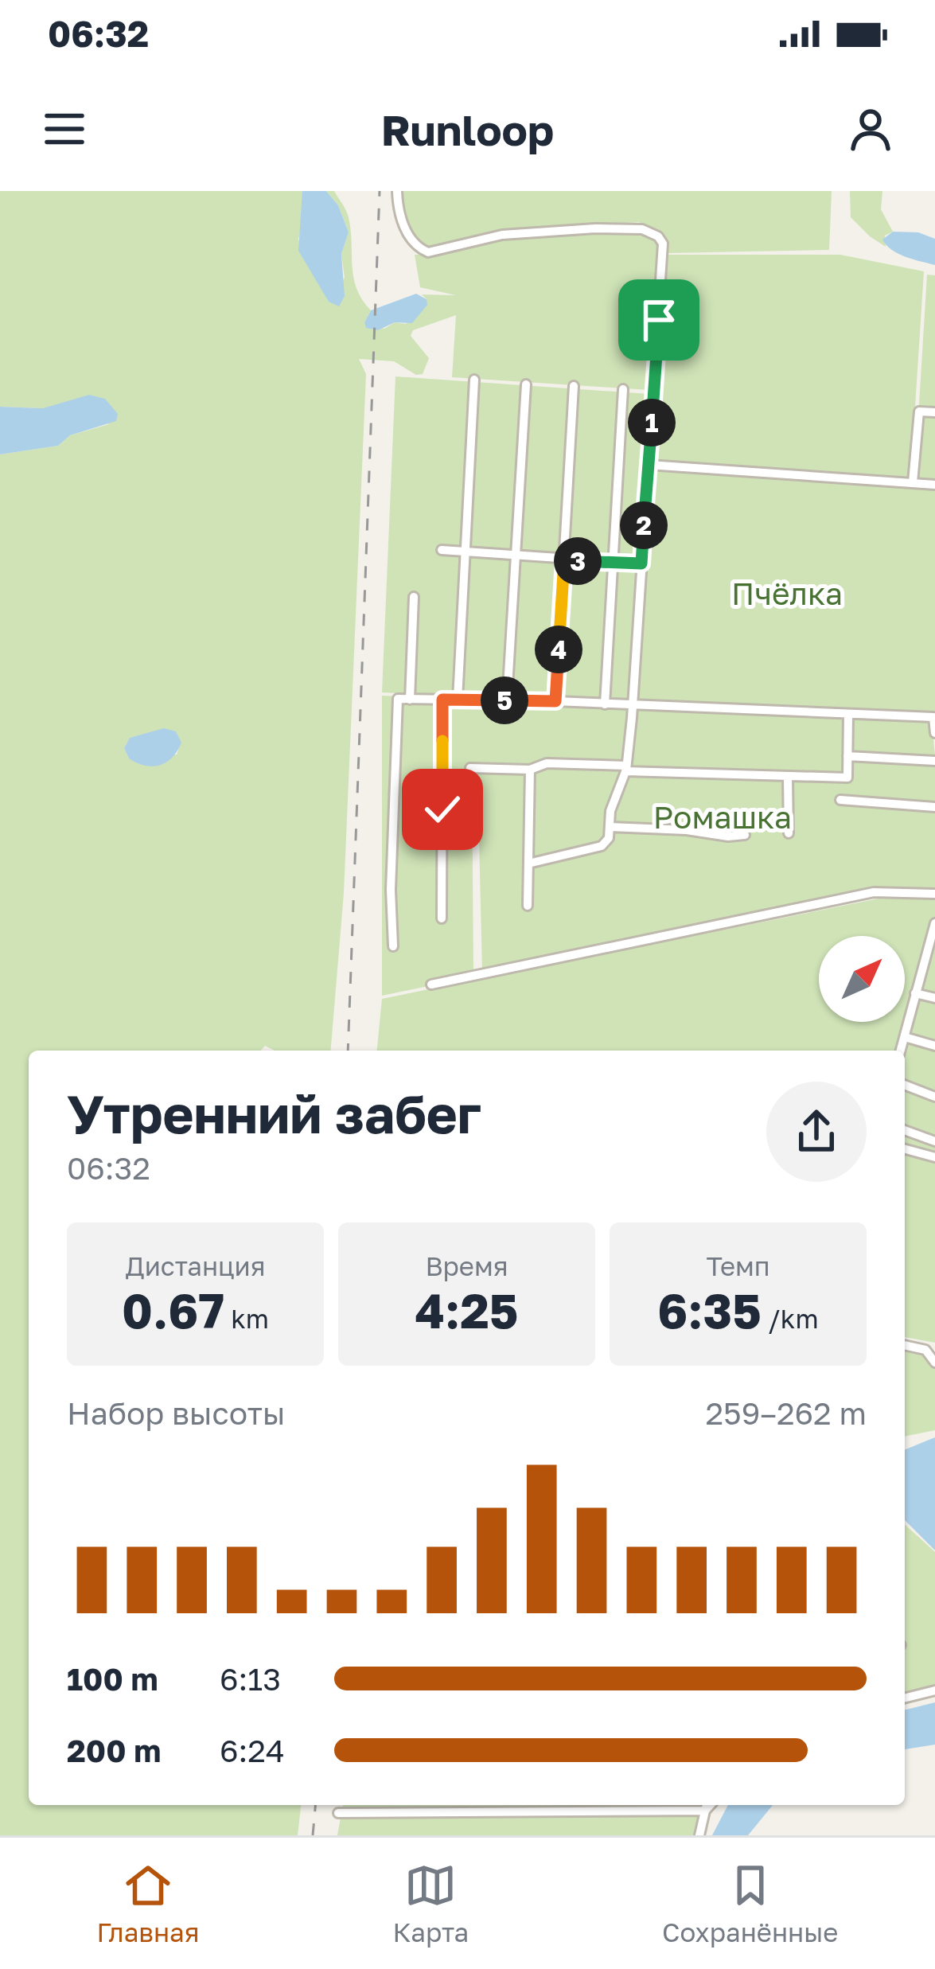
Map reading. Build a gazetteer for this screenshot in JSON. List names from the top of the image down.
{
  "parks": ["Пчёлка", "Ромашка"],
  "north": "top right",
  "page": {
    "status": "06:32",
    "header": "Runloop",
    "pins": [
      "1",
      "2",
      "3",
      "4",
      "5"
    ],
    "heading": ["Утренний забег", "06:32"],
    "stats": [
      ["Дистанция", "0.67 km"],
      ["Время", "4:25"],
      ["Темп", "6:35 /km"]
    ],
    "chart": ["Набор высоты", "259–262 m"],
    "list": [
      {
        "name": "100 m",
        "note": "6:13"
      },
      {
        "name": "200 m",
        "note": "6:24"
      }
    ],
    "tabs": ["Главная", "Карта", "Сохранённые"]
  }
}
